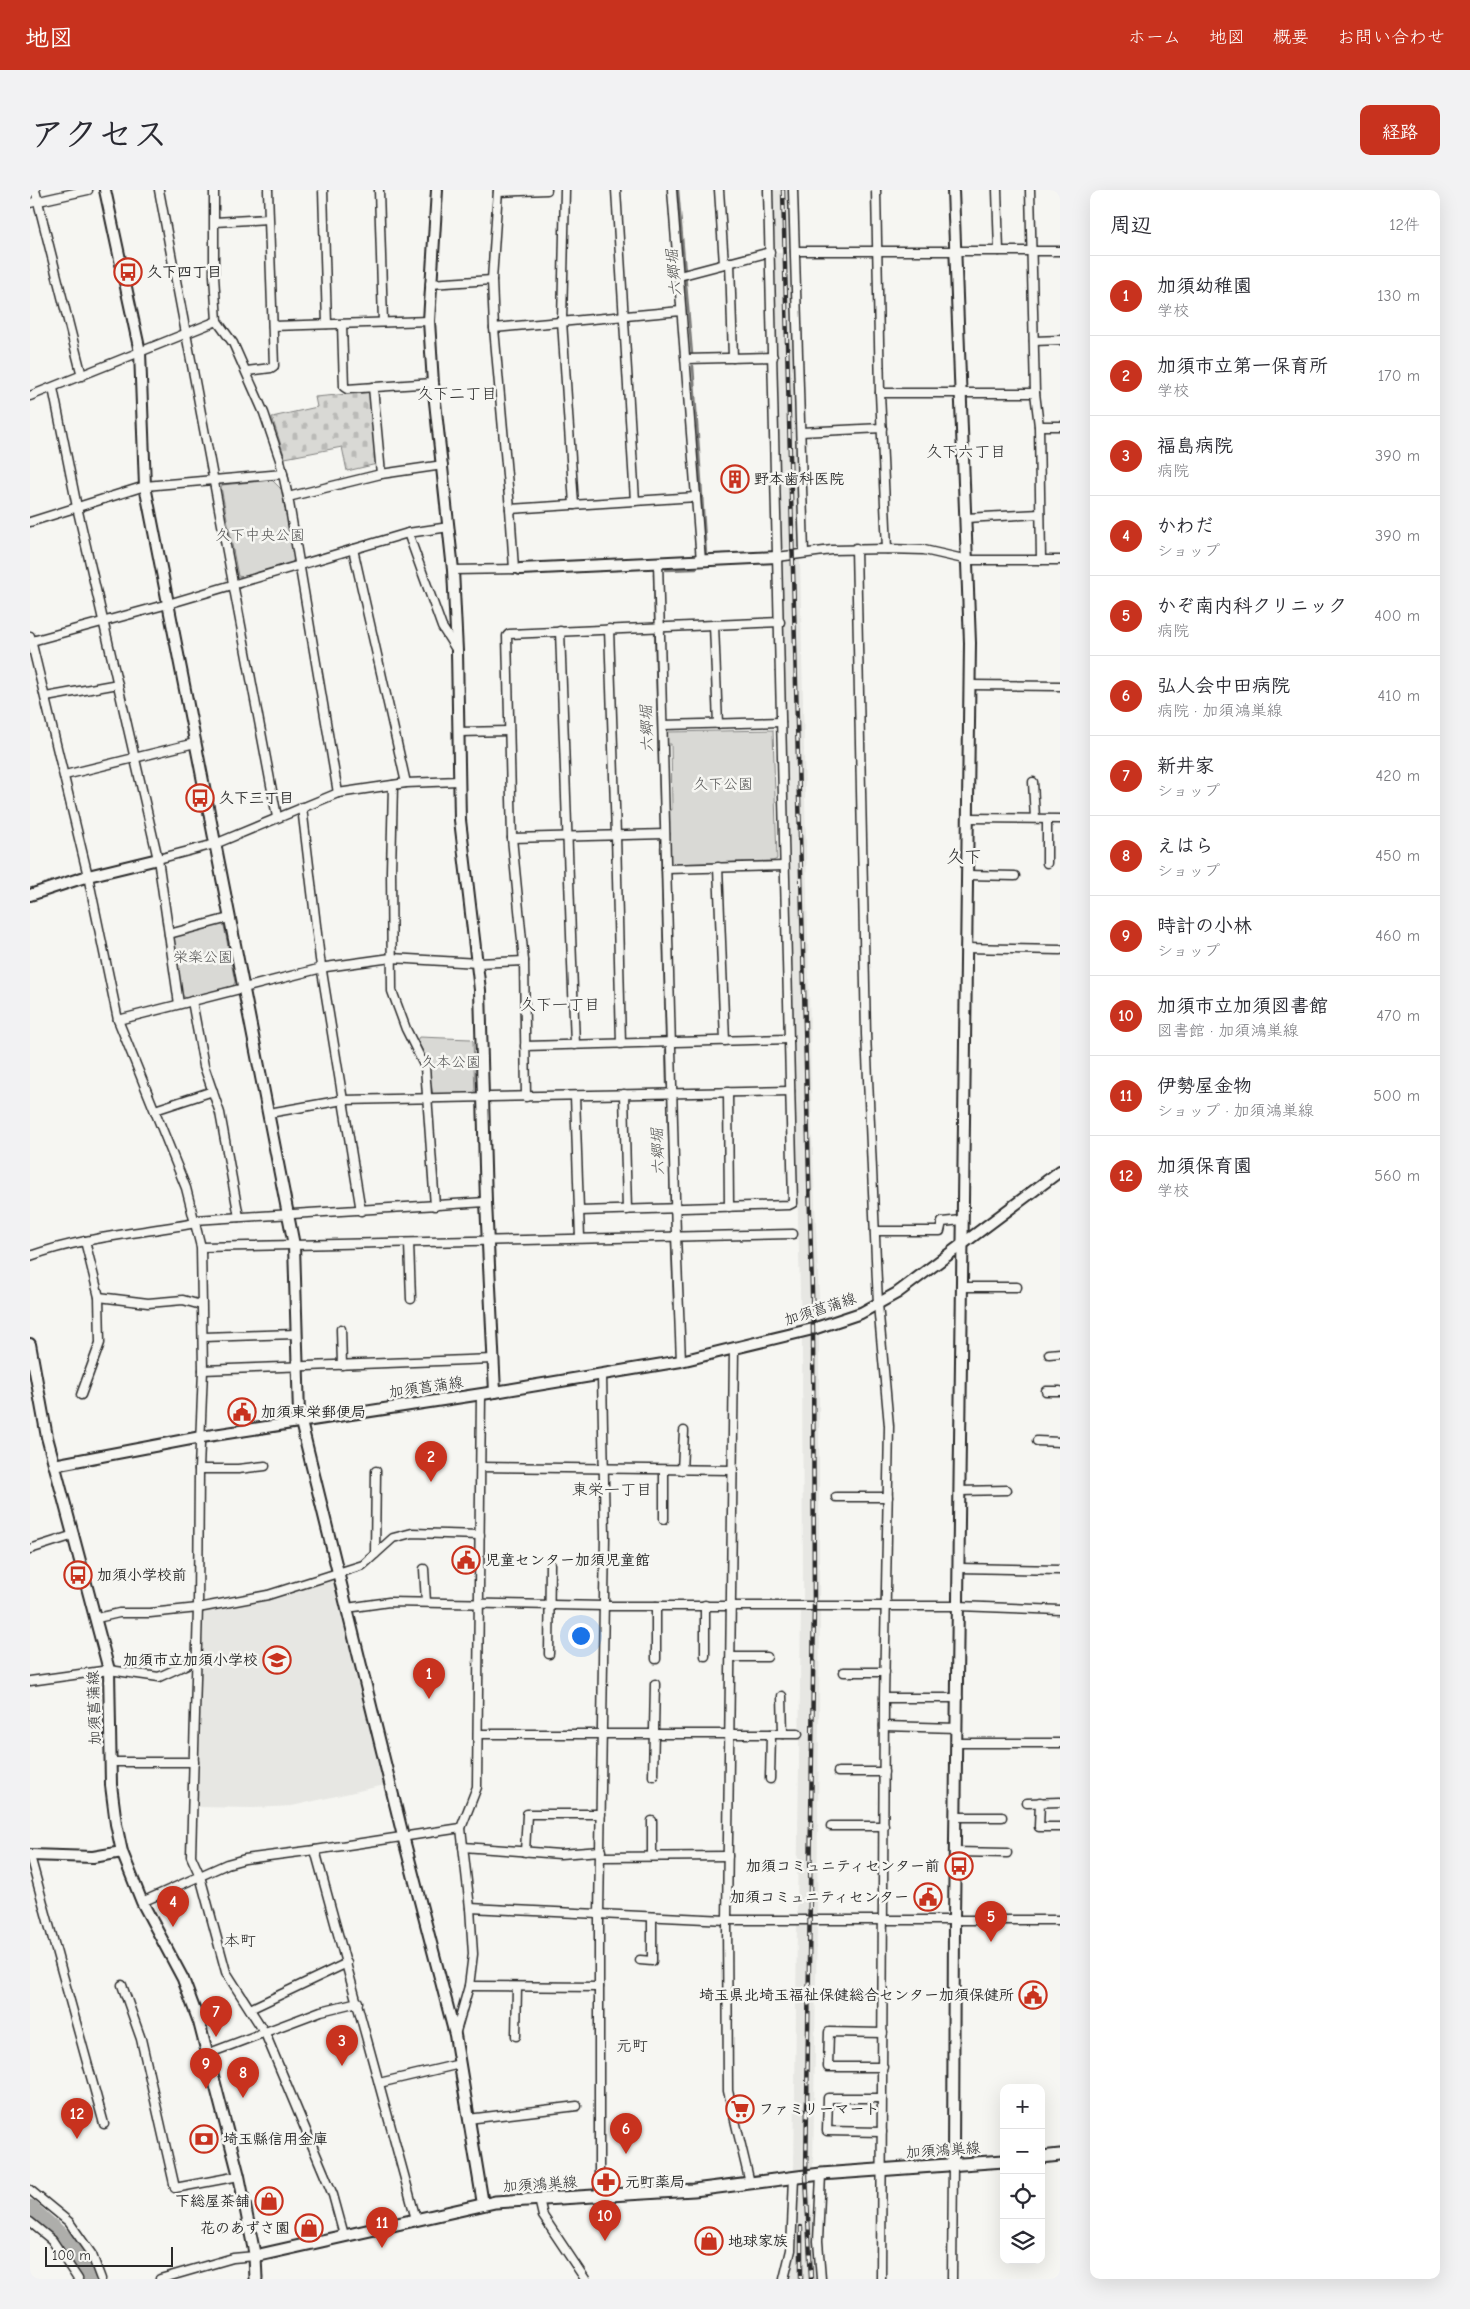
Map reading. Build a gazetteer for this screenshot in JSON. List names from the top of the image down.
{
  "streets": {
    "main road": ["加須鴻巣線"],
    "street": ["加須菖蒲線"]
  },
  "crossings": [
    ["加須菖蒲線", "加須鴻巣線"]
  ],
  "districts": [
    "久下二丁目",
    "久下六丁目",
    "久下",
    "久下一丁目",
    "東栄一丁目",
    "本町",
    "元町"
  ],
  "water": ["六郷堀"],
  "parks": [
    "久下中央公園",
    "久下公園",
    "栄楽公園",
    "久本公園"
  ],
  "places": {
    "bus stop": [
      "久下四丁目",
      "久下三丁目",
      "加須小学校前",
      "加須コミュニティセンター前"
    ],
    "building": ["野本歯科医院"],
    "public building": [
      "加須東栄郵便局",
      "児童センター加須児童館",
      "加須コミュニティセンター",
      "埼玉県北埼玉福祉保健総合センター加須保健所"
    ],
    "school or university": ["加須市立加須小学校"],
    "supermarket": ["ファミリーマート"],
    "bank": ["埼玉縣信用金庫"],
    "pharmacy": ["元町薬局"],
    "shop": ["下総屋茶舗", "花のあずさ園", "地球家族"]
  },
  "scale_bar": "100 m",
  "page": {
    "header": "地図",
    "nav": [
      "ホーム",
      "地図",
      "概要",
      "お問い合わせ"
    ],
    "title": "アクセス",
    "buttons": "経路",
    "heading": ["周辺", "12件"],
    "list": [
      {
        "mark": "1",
        "name": "加須幼稚園",
        "note": "学校",
        "value": "130 m"
      },
      {
        "mark": "2",
        "name": "加須市立第一保育所",
        "note": "学校",
        "value": "170 m"
      },
      {
        "mark": "3",
        "name": "福島病院",
        "note": "病院",
        "value": "390 m"
      },
      {
        "mark": "4",
        "name": "かわだ",
        "note": "ショップ",
        "value": "390 m"
      },
      {
        "mark": "5",
        "name": "かぞ南内科クリニック",
        "note": "病院",
        "value": "400 m"
      },
      {
        "mark": "6",
        "name": "弘人会中田病院",
        "note": "病院 · 加須鴻巣線",
        "value": "410 m"
      },
      {
        "mark": "7",
        "name": "新井家",
        "note": "ショップ",
        "value": "420 m"
      },
      {
        "mark": "8",
        "name": "えはら",
        "note": "ショップ",
        "value": "450 m"
      },
      {
        "mark": "9",
        "name": "時計の小林",
        "note": "ショップ",
        "value": "460 m"
      },
      {
        "mark": "10",
        "name": "加須市立加須図書館",
        "note": "図書館 · 加須鴻巣線",
        "value": "470 m"
      },
      {
        "mark": "11",
        "name": "伊勢屋金物",
        "note": "ショップ · 加須鴻巣線",
        "value": "500 m"
      },
      {
        "mark": "12",
        "name": "加須保育園",
        "note": "学校",
        "value": "560 m"
      }
    ],
    "pins": [
      "2",
      "1",
      "4",
      "5",
      "7",
      "3",
      "9",
      "8",
      "12",
      "6",
      "10",
      "11"
    ],
    "map_buttons": ["+", "−"],
    "scale": "100 m"
  }
}
